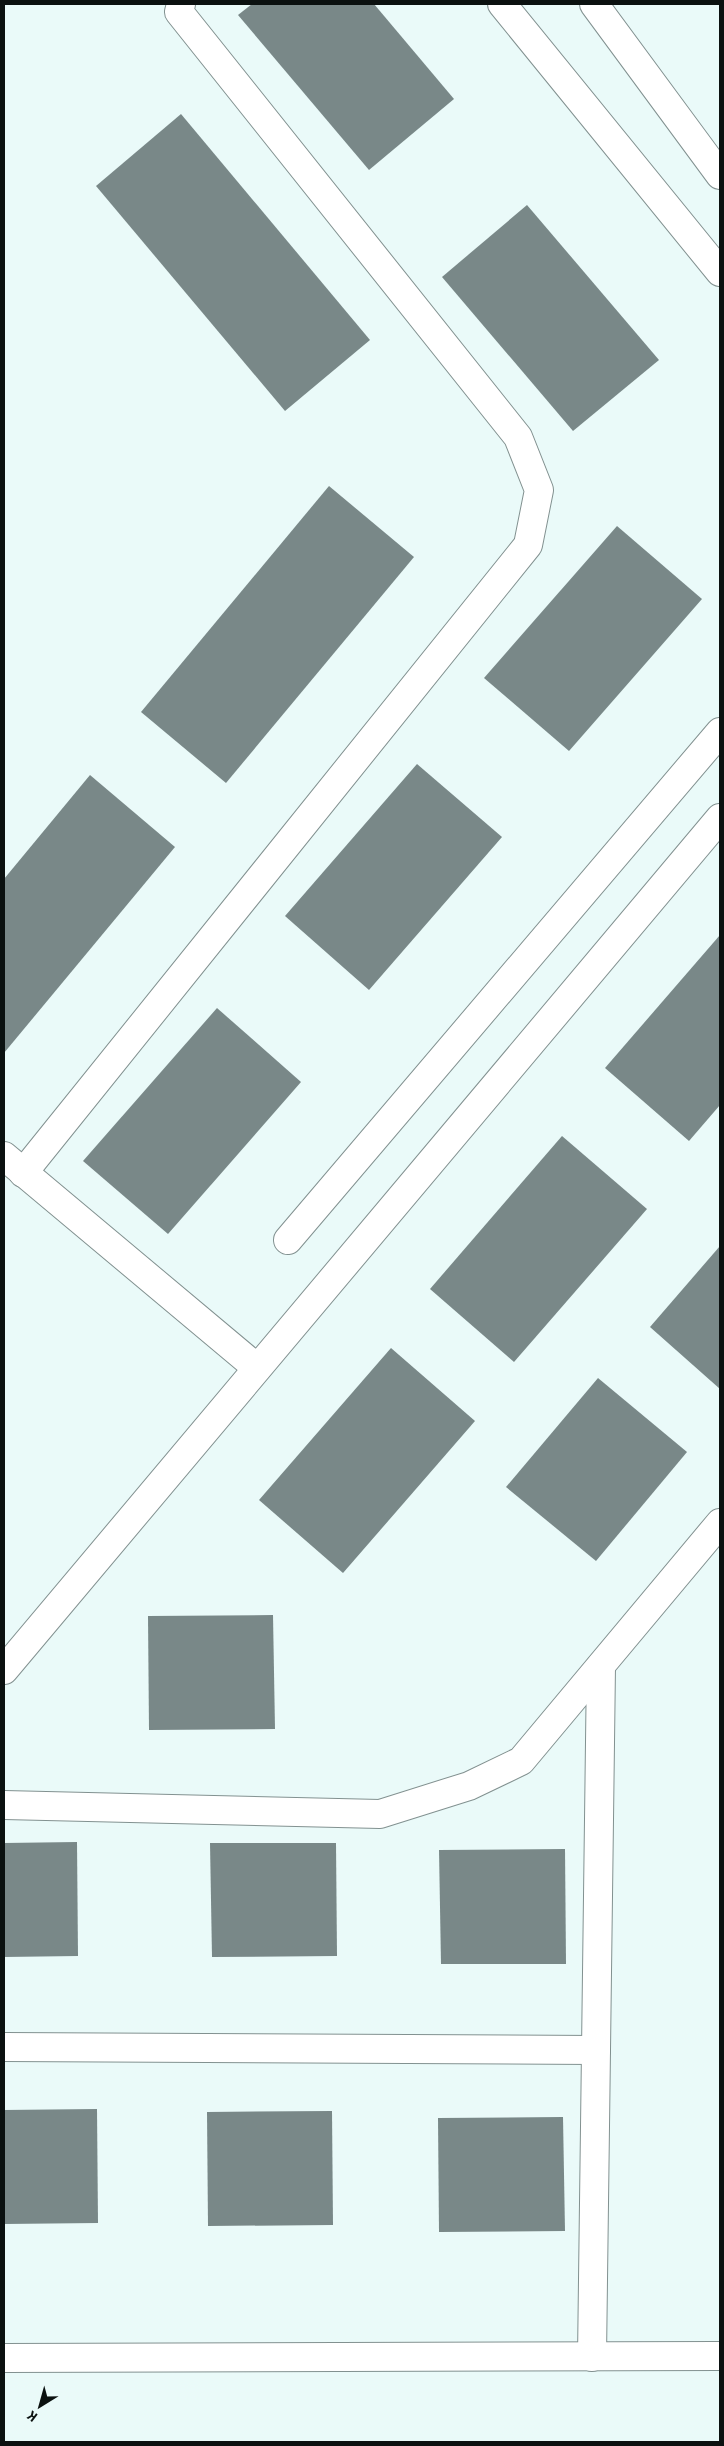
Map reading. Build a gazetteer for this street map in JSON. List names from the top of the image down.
{
  "north": "bottom left"
}
